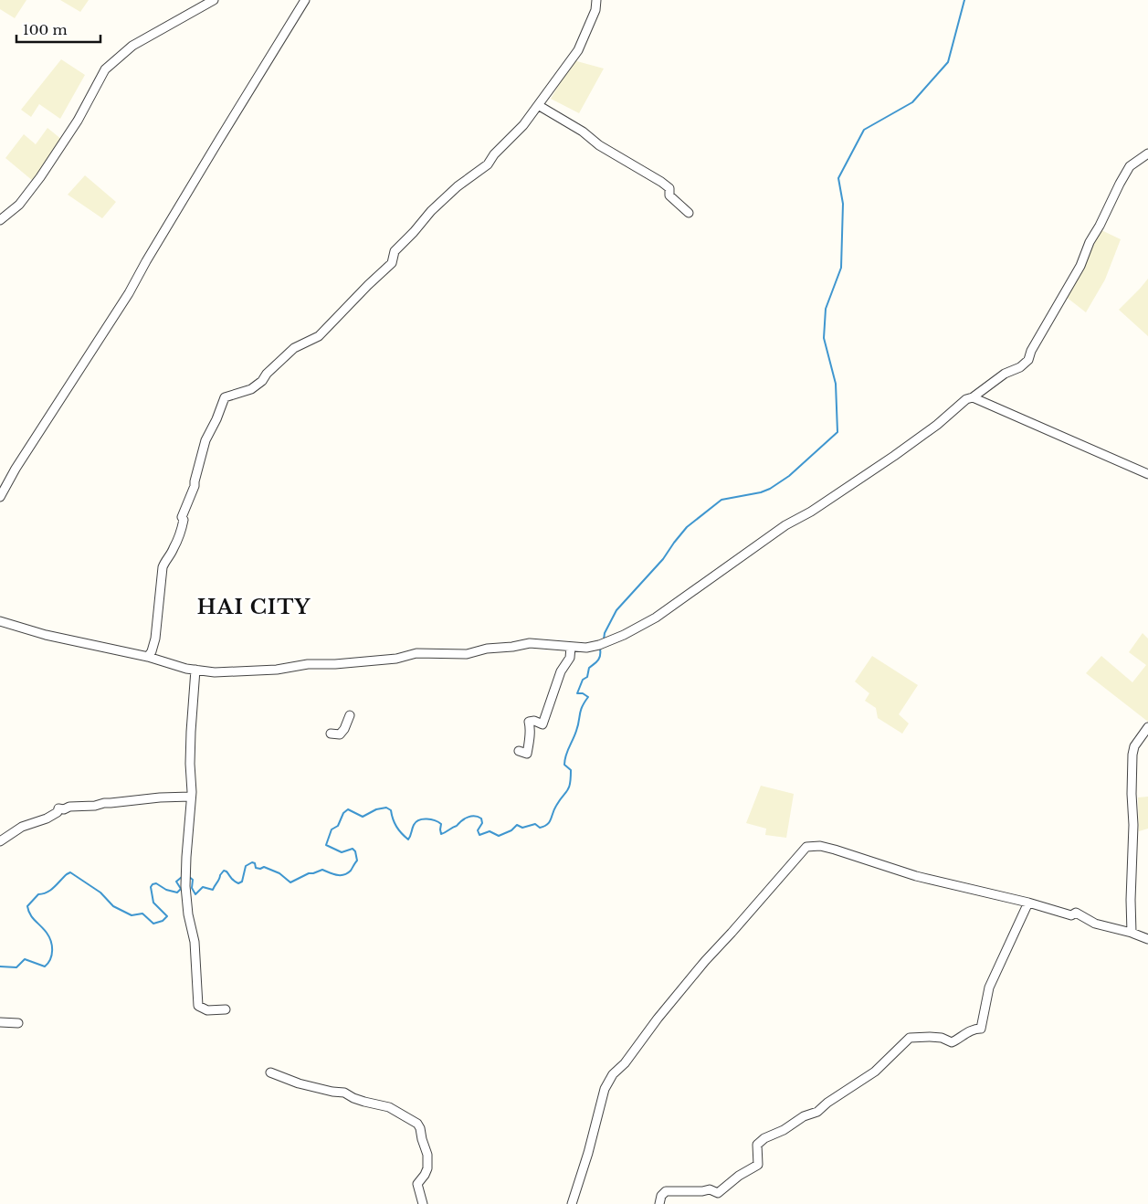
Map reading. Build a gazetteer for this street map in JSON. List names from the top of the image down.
{
  "districts": ["HAI CITY"],
  "scale_bar": "100 m"
}
